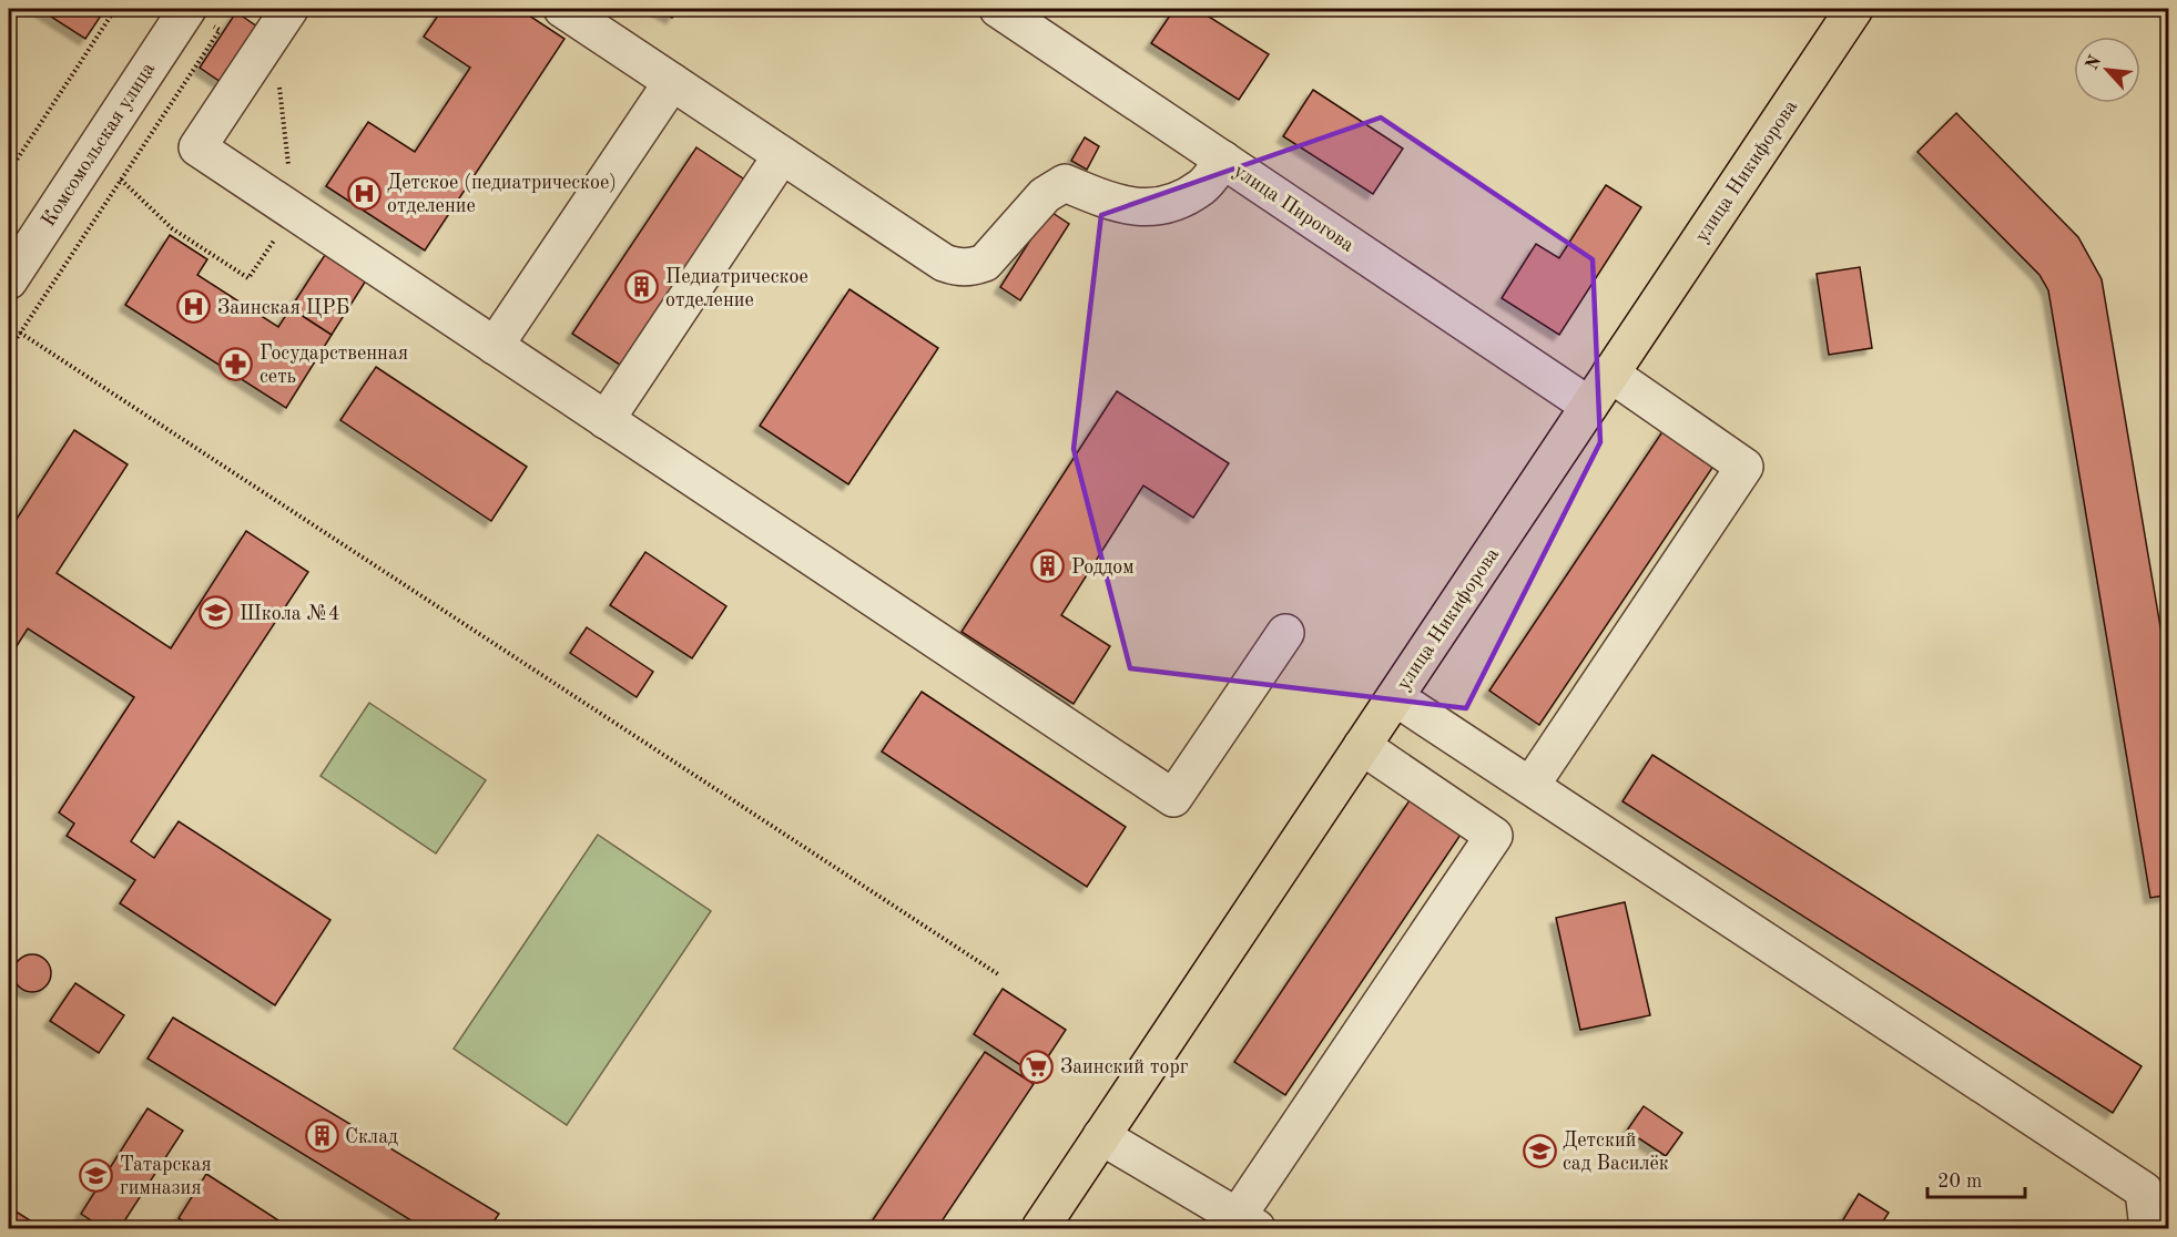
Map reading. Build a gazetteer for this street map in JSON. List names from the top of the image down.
{
  "streets": {
    "main road": ["улица Никифорова"],
    "street": ["Комсомольская улица", "улица Пирогова"]
  },
  "crossings": [
    ["улица Никифорова", "улица Пирогова"]
  ],
  "places": {
    "hospital": ["Детское (педиатрическое) отделение", "Заинская ЦРБ"],
    "building": ["Педиатрическое отделение", "Роддом", "Склад"],
    "pharmacy": ["Государственная сеть"],
    "school or university": ["Школа №4", "Детский сад Василёк", "Татарская гимназия"],
    "supermarket": ["Заинский торг"]
  },
  "scale_bar": "20 m",
  "north": "top left"
}
